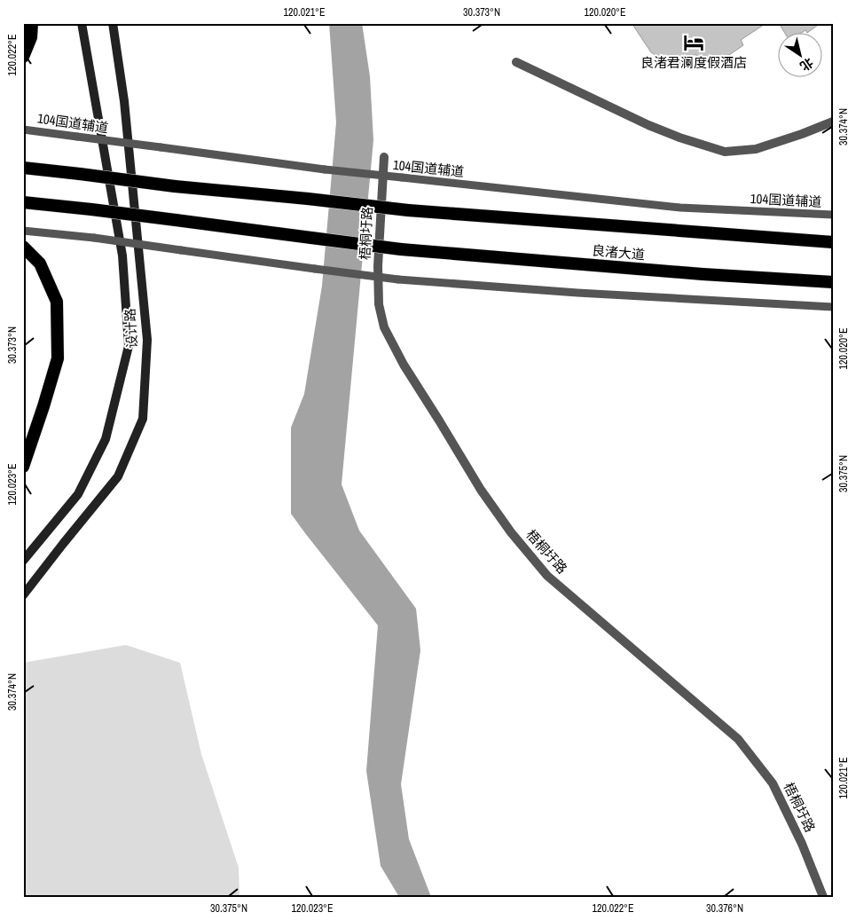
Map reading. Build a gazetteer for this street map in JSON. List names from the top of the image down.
{
  "streets": {
    "highway": ["良渚大道"],
    "main road": ["设计路"],
    "street": ["梧桐圩路"],
    "lane": ["104国道辅道"]
  },
  "places": {
    "hotel": ["良渚君澜度假酒店"]
  },
  "north": "bottom right",
  "coordinates": [
    "120.021°E",
    "30.373°N",
    "120.020°E",
    "120.022°E",
    "30.374°N",
    "30.375°N",
    "120.023°E",
    "30.376°N"
  ]
}
